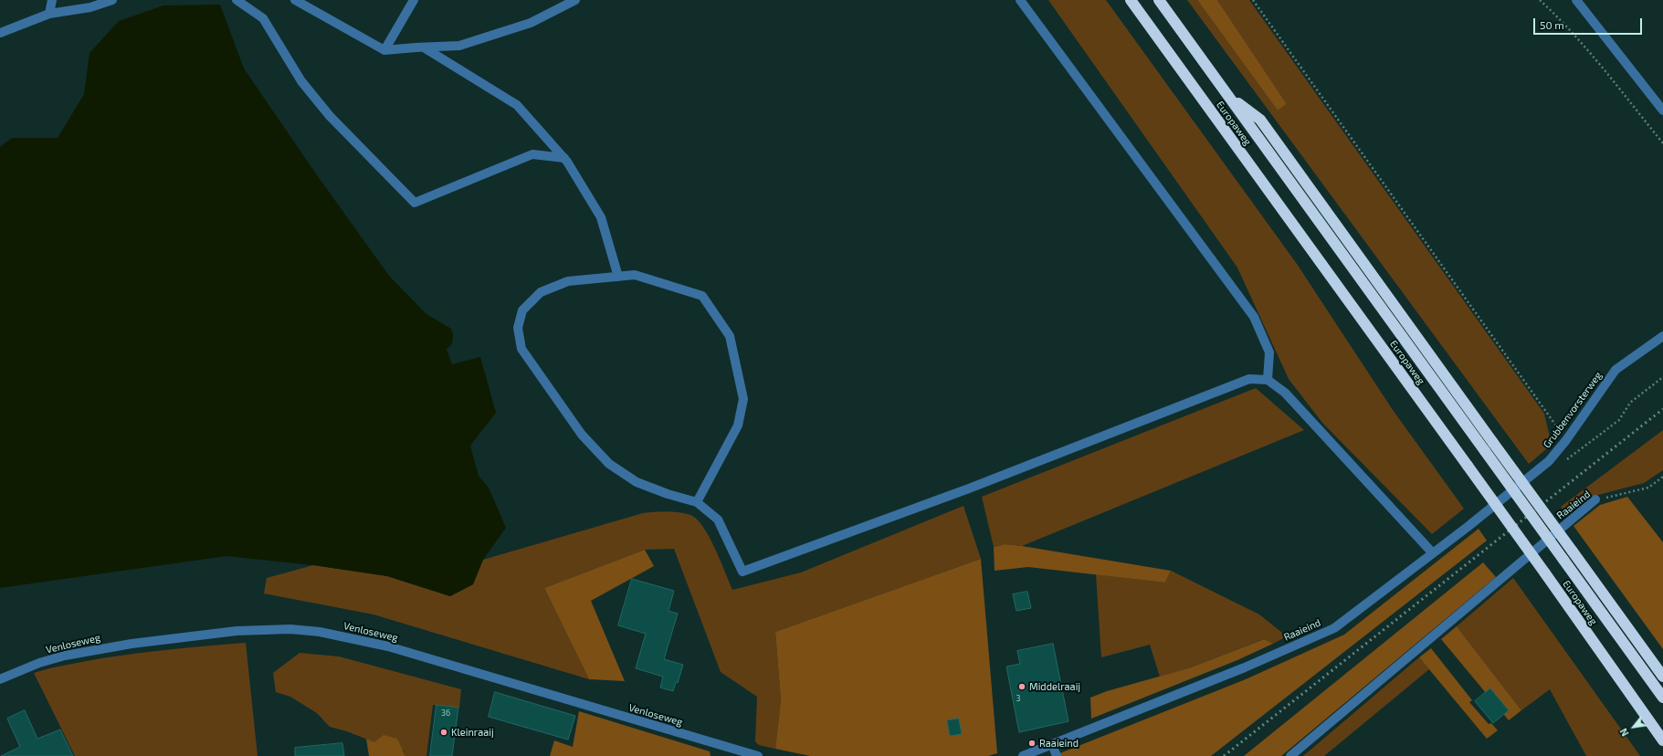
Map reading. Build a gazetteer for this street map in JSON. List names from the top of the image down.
{
  "streets": {
    "highway": ["Europaweg"],
    "street": ["Grubbenvorsterweg", "Raaieind", "Venloseweg"]
  },
  "crossings": [
    ["Grubbenvorsterweg", "Raaieind"]
  ],
  "places": ["Middelraaij", "Kleinraaij", "Raaieind"],
  "house_numbers": ["3", "36"],
  "scale_bar": "50 m",
  "north": "bottom left"
}
